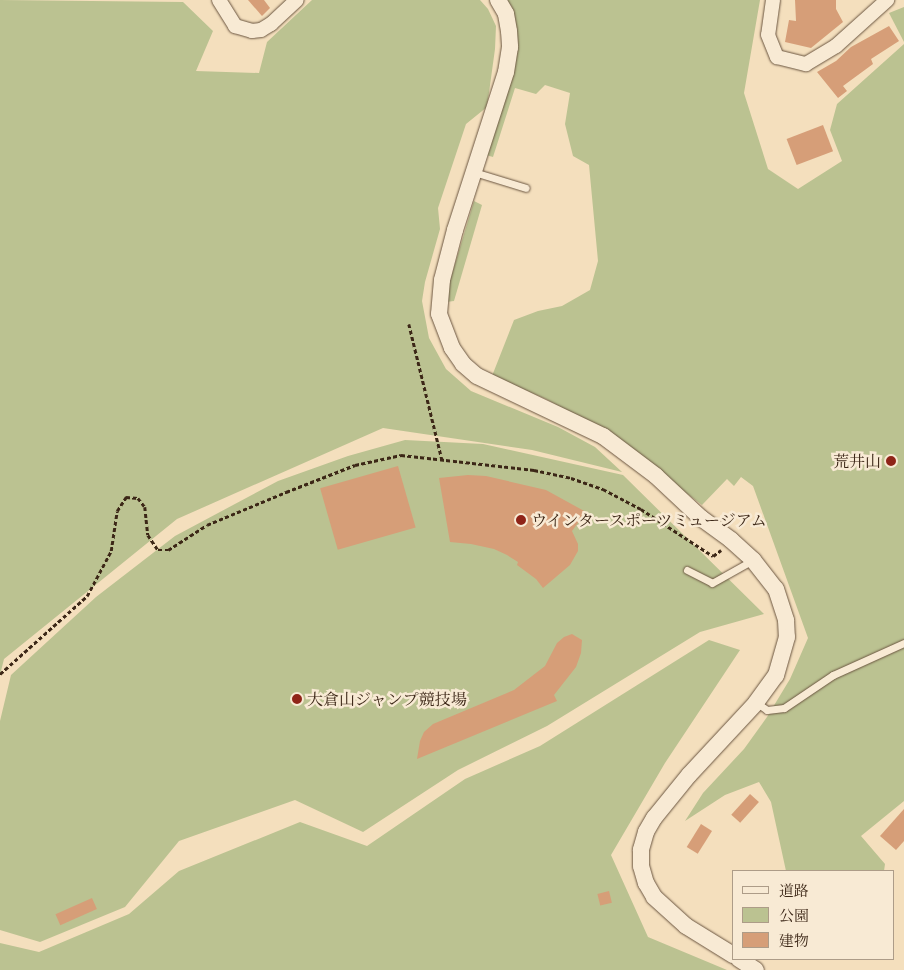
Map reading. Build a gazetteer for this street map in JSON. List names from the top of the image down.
{
  "places": ["荒井山", "ウインタースポーツミュージアム", "大倉山ジャンプ競技場"],
  "legend": ["道路", "公園", "建物"]
}
